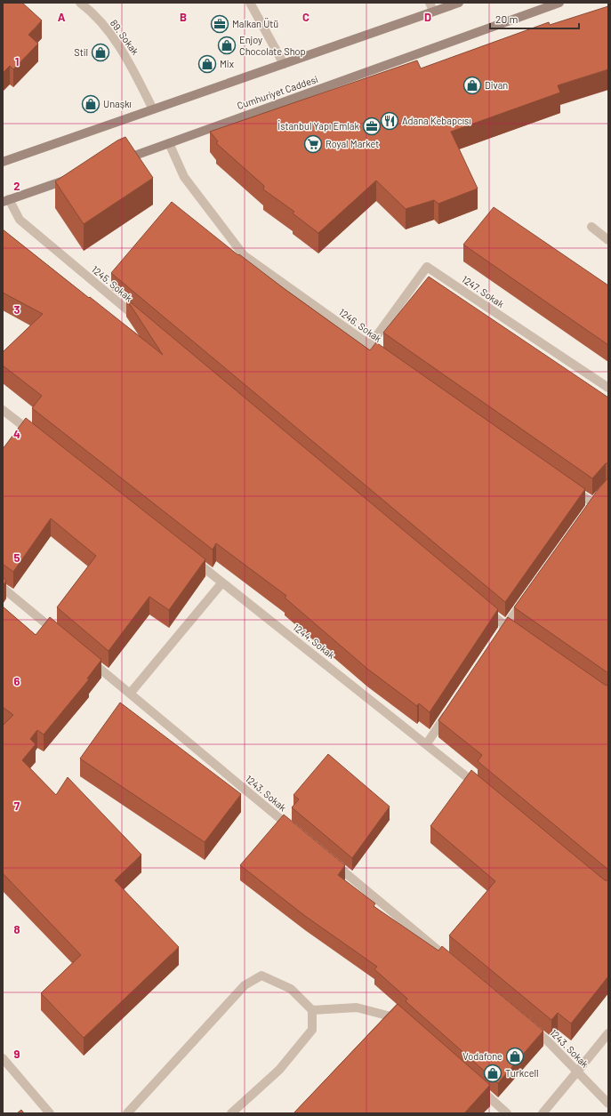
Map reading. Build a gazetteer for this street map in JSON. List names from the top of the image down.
{
  "streets": {
    "main road": ["Cumhuriyet Caddesi"],
    "street": [
      "89. Sokak",
      "1245. Sokak",
      "1247. Sokak",
      "1246. Sokak",
      "1244. Sokak",
      "1243. Sokak"
    ]
  },
  "crossings": [
    ["Cumhuriyet Caddesi", "1246. Sokak"],
    ["1247. Sokak", "1246. Sokak"]
  ],
  "places": {
    "office": ["Malkan Ütü", "İstanbul Yapı Emlak"],
    "shop": [
      "Enjoy Chocolate Shop",
      "Stil",
      "Mix",
      "Divan",
      "Unaşkı",
      "Vodafone",
      "Turkcell"
    ],
    "restaurant": ["Adana Kebapcısı"],
    "supermarket": ["Royal Market"]
  },
  "scale_bar": "20 m",
  "grid": {
    "columns": [
      "A",
      "B",
      "C",
      "D"
    ],
    "rows": [
      "1",
      "2",
      "3",
      "4",
      "5",
      "6",
      "7",
      "8",
      "9"
    ]
  }
}
